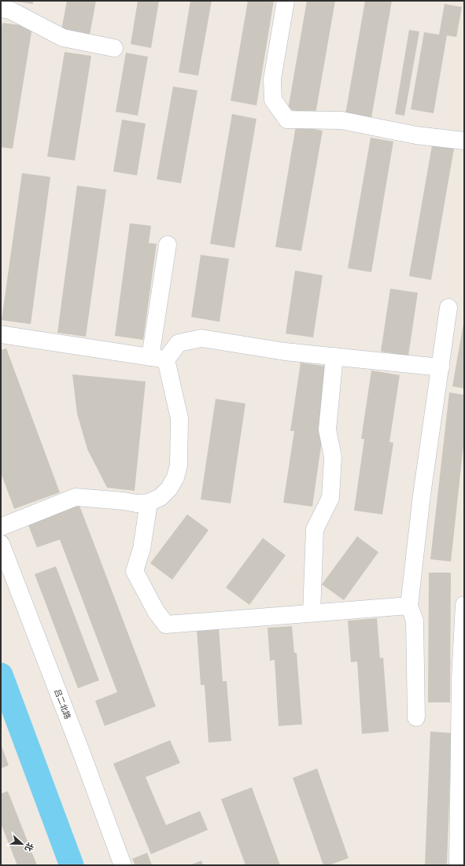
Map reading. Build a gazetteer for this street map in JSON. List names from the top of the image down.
{
  "streets": {
    "street": ["吕二北路"]
  },
  "north": "right"
}
